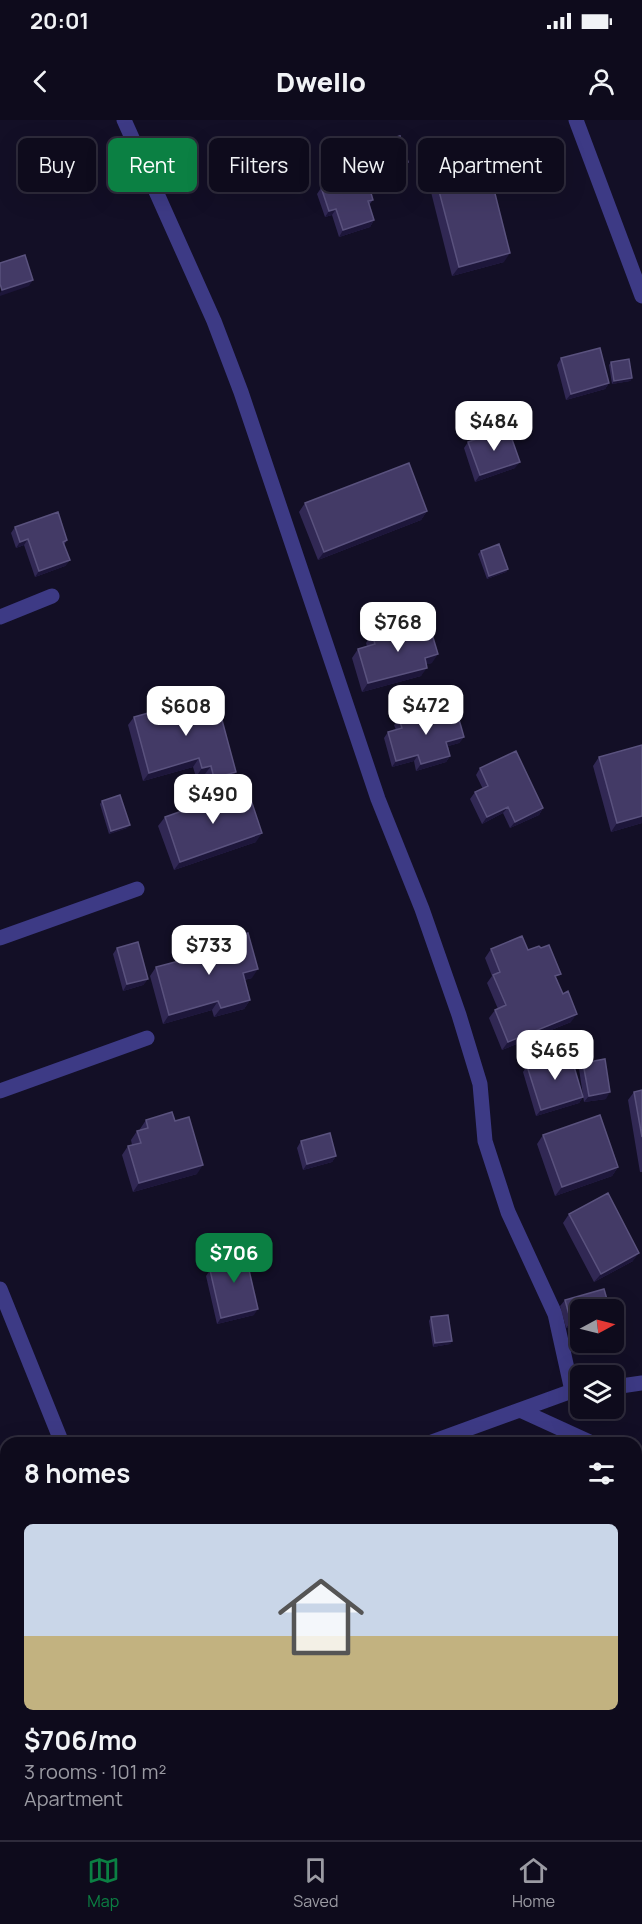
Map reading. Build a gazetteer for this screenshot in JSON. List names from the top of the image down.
{
  "north": "right",
  "page": {
    "status": "20:01",
    "header": "Dwello",
    "chip": [
      "Buy",
      "Rent",
      "Filters",
      "New",
      "Apartment"
    ],
    "price": [
      "$484",
      "$768",
      "$472",
      "$608",
      "$490",
      "$733",
      "$465",
      "$706"
    ],
    "heading": "8 homes",
    "list": [
      {
        "name": "$706/mo",
        "note": "3 rooms · 101 m² · Apartment"
      }
    ],
    "tabs": ["Map", "Saved", "Home"]
  }
}
